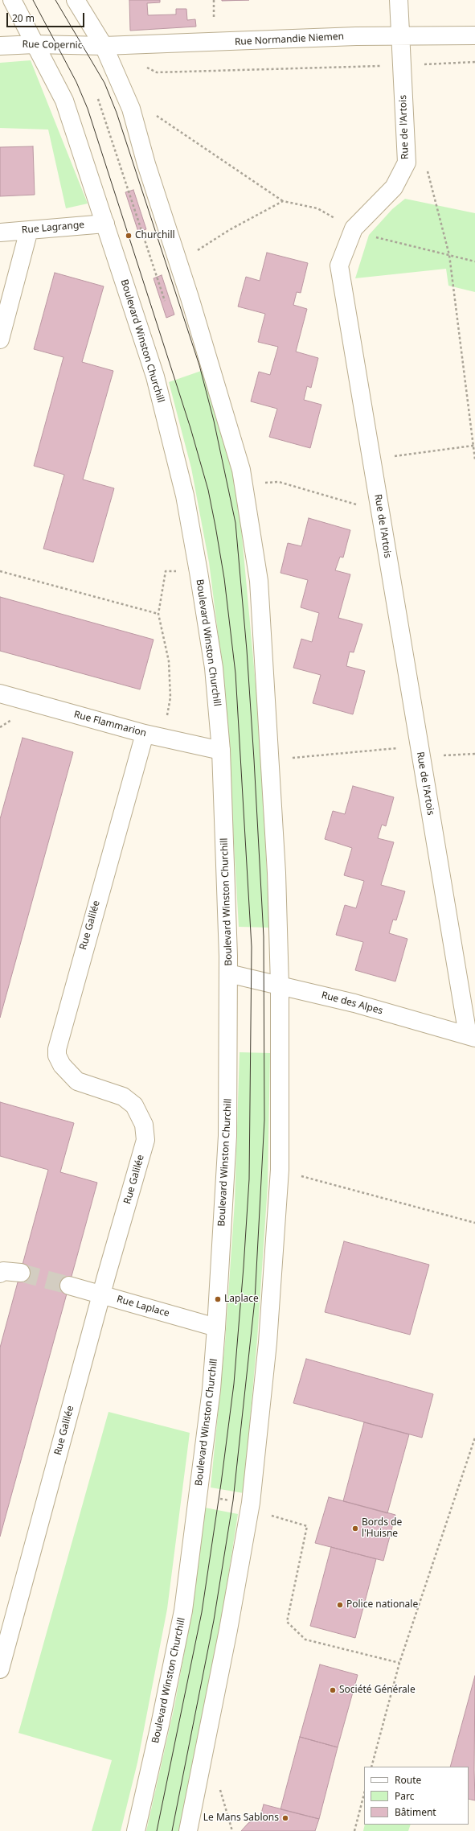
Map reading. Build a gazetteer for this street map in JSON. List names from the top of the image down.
{
  "streets": {
    "street": [
      "Rue Normandie Niemen",
      "Rue Copernic",
      "Rue de l'Artois",
      "Rue Lagrange",
      "Boulevard Winston Churchill",
      "Rue Flammarion",
      "Rue Galilée",
      "Rue des Alpes",
      "Rue Laplace"
    ]
  },
  "crossings": [
    ["Rue Normandie Niemen", "Rue Copernic"],
    ["Rue Normandie Niemen", "Rue de l'Artois"],
    ["Rue Copernic", "Boulevard Winston Churchill"],
    ["Rue de l'Artois", "Rue des Alpes"],
    ["Rue Lagrange", "Boulevard Winston Churchill"],
    ["Boulevard Winston Churchill", "Rue Flammarion"],
    ["Boulevard Winston Churchill", "Rue des Alpes"],
    ["Boulevard Winston Churchill", "Rue Laplace"],
    ["Rue Flammarion", "Rue Galilée"],
    ["Rue Galilée", "Rue Laplace"]
  ],
  "places": [
    "Churchill",
    "Laplace",
    "Bords de l'Huisne",
    "Police nationale",
    "Société Générale",
    "Le Mans Sablons"
  ],
  "legend": ["Route", "Parc", "Bâtiment"],
  "scale_bar": "20 m"
}
